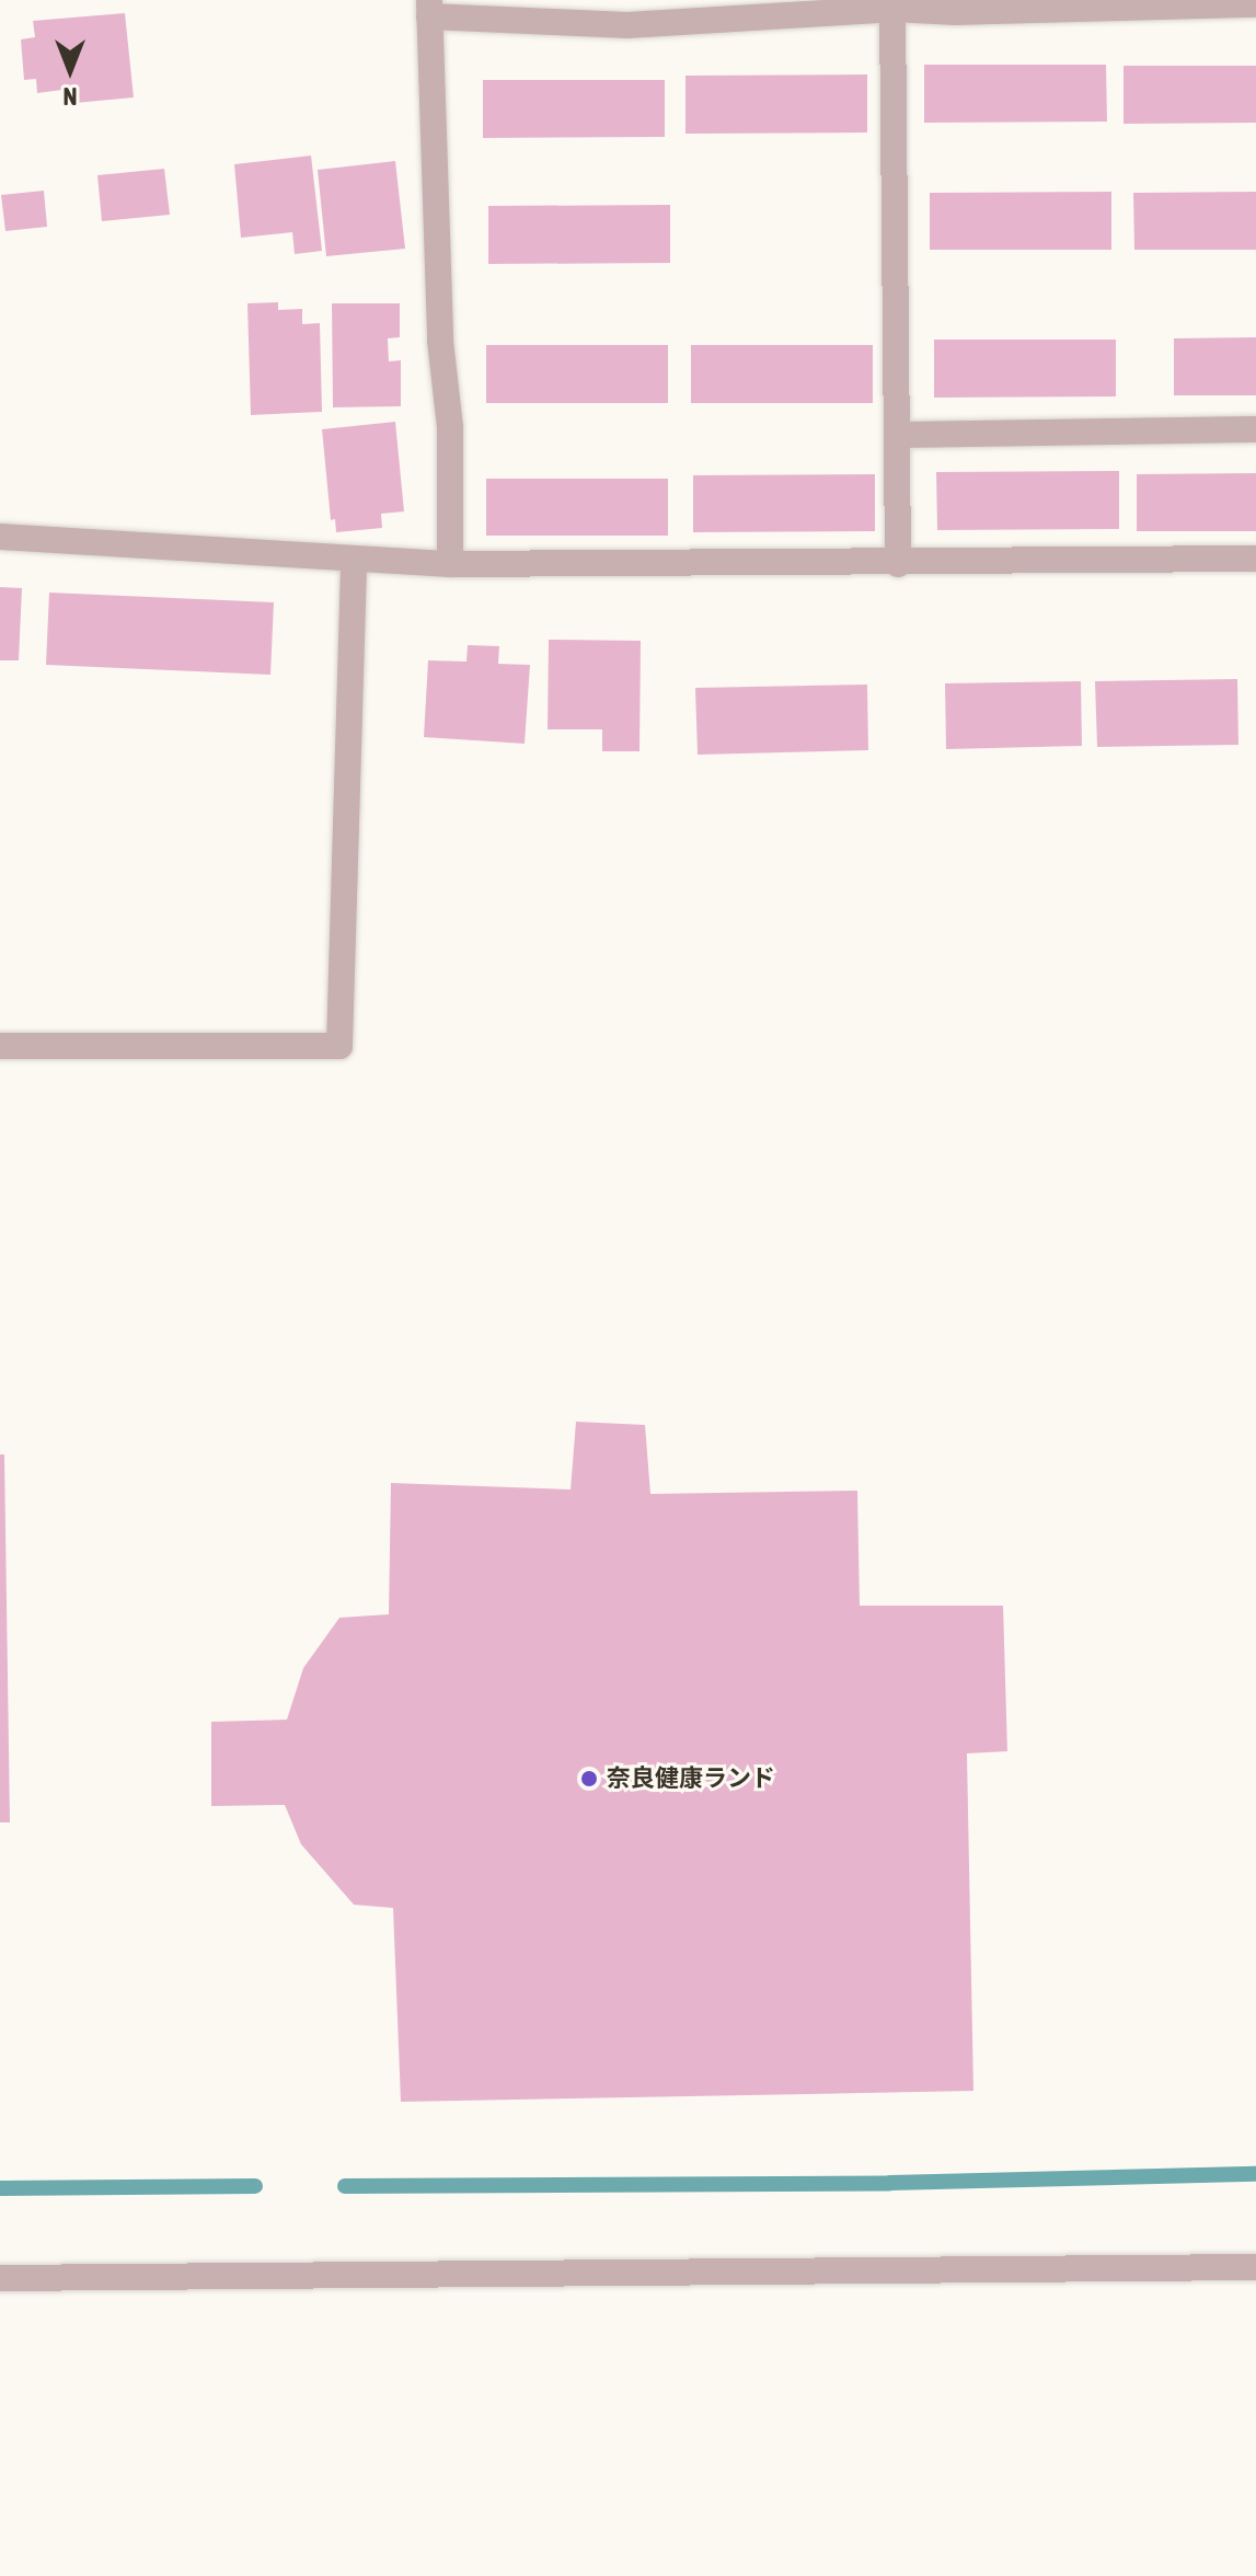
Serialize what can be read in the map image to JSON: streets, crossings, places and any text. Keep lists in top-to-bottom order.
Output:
{
  "places": ["奈良健康ランド"],
  "north": "bottom"
}
